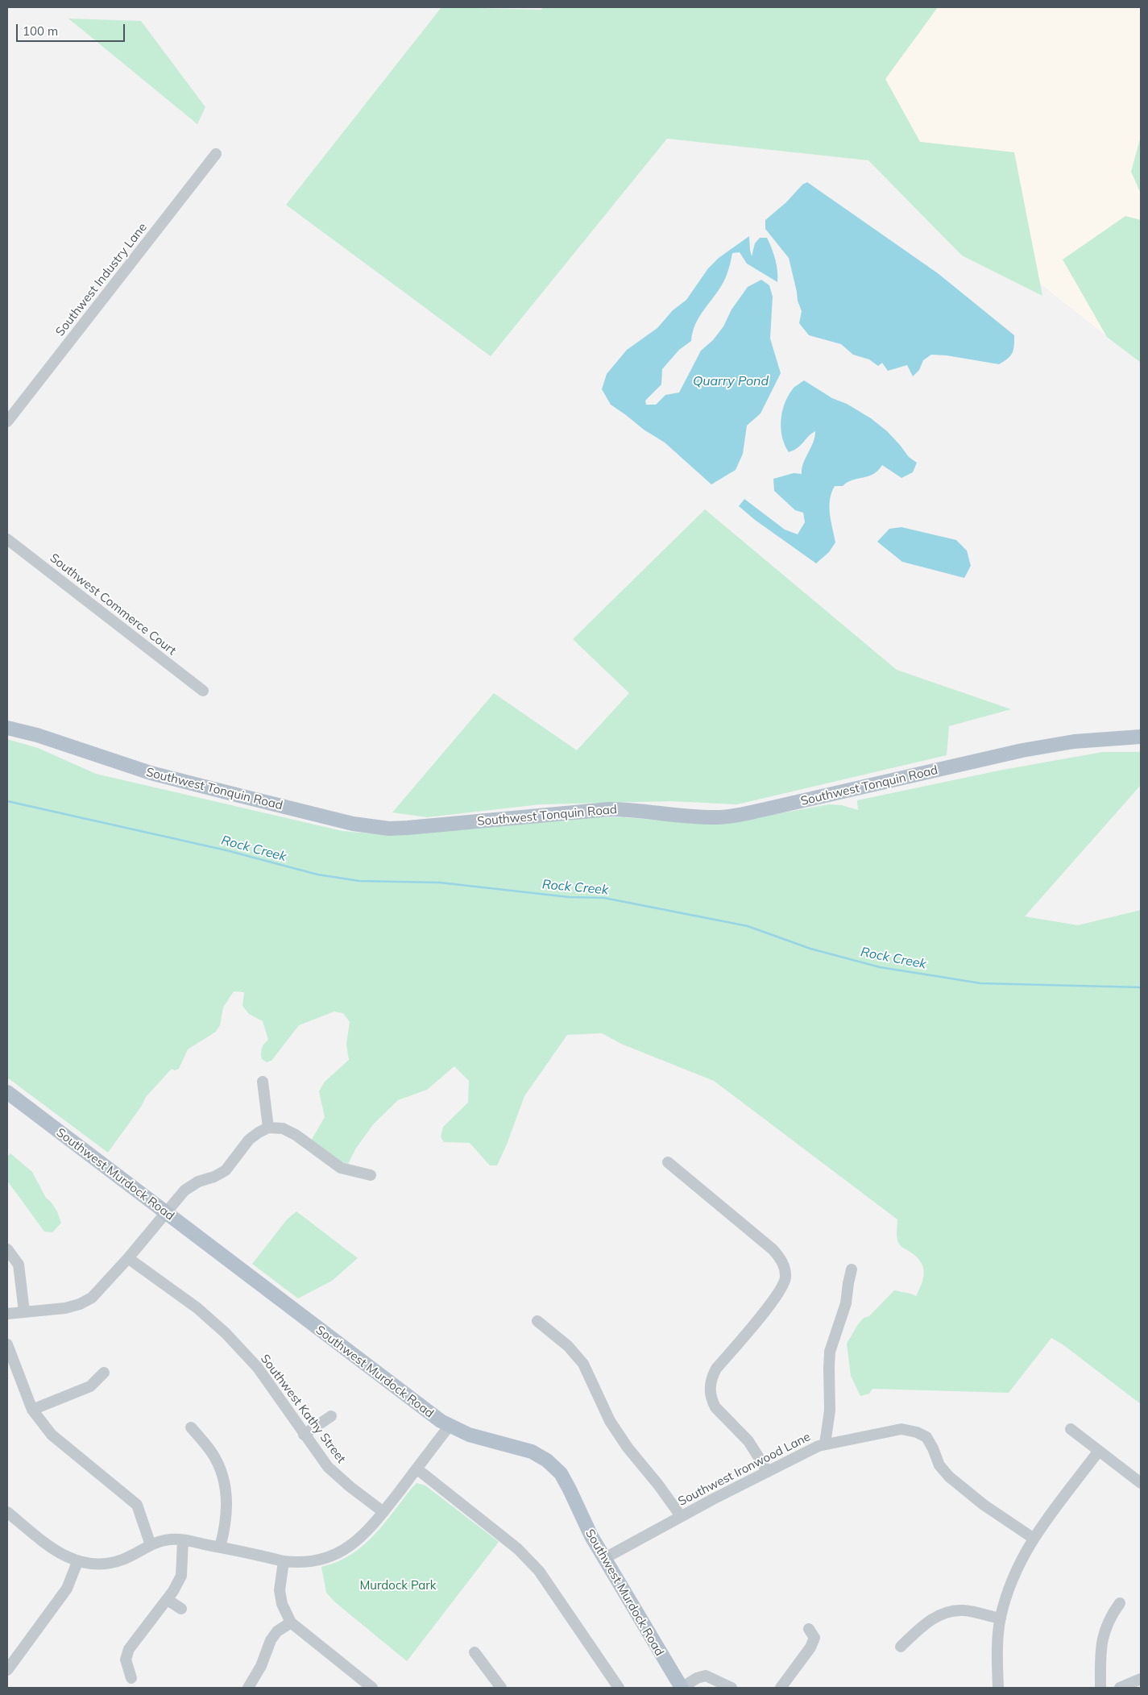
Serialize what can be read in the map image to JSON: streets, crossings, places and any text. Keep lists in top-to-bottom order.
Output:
{
  "streets": {
    "main road": ["Southwest Tonquin Road", "Southwest Murdock Road"],
    "street": [
      "Southwest Industry Lane",
      "Southwest Commerce Court",
      "Southwest Kathy Street",
      "Southwest Ironwood Lane"
    ]
  },
  "crossings": [
    ["Southwest Murdock Road", "Southwest Ironwood Lane"]
  ],
  "water": ["Quarry Pond", "Rock Creek"],
  "parks": ["Murdock Park"],
  "scale_bar": "100 m"
}
